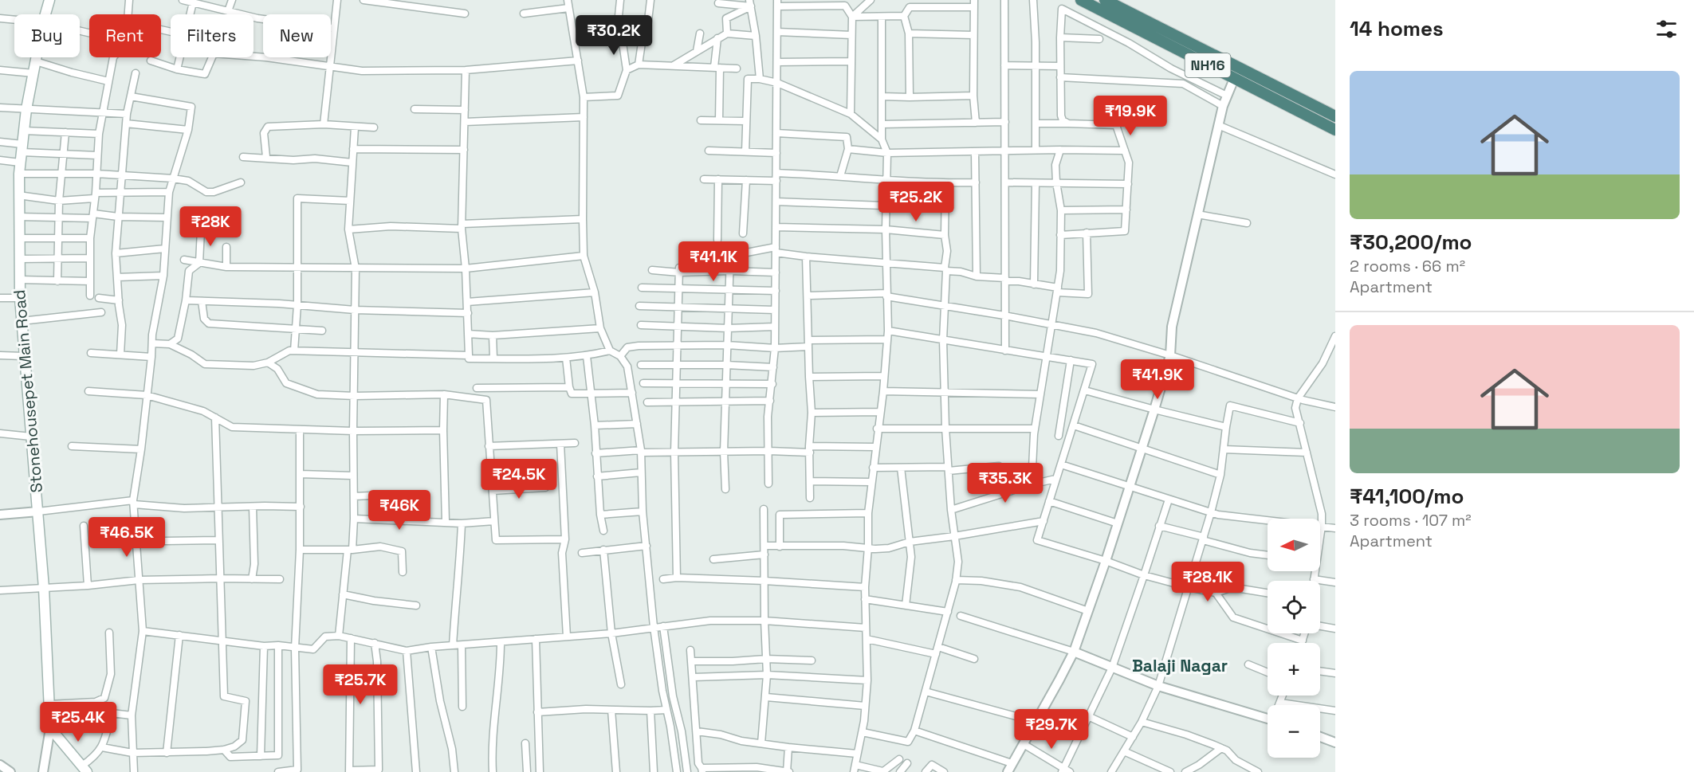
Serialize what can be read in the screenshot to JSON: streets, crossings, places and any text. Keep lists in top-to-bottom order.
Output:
{
  "streets": {
    "highway": ["NH16"],
    "main road": ["Stonehousepet Main Road"]
  },
  "districts": ["Balaji Nagar"],
  "north": "left",
  "page": {
    "heading": "14 homes",
    "chip": [
      "Buy",
      "Rent",
      "Filters",
      "New"
    ],
    "price": [
      "₹30.2K",
      "₹19.9K",
      "₹25.2K",
      "₹28K",
      "₹41.1K",
      "₹41.9K",
      "₹24.5K",
      "₹35.3K",
      "₹46K",
      "₹46.5K",
      "₹28.1K",
      "₹25.7K",
      "₹25.4K",
      "₹29.7K"
    ],
    "list": [
      {
        "name": "₹30,200/mo",
        "note": "2 rooms · 66 m² · Apartment"
      },
      {
        "name": "₹41,100/mo",
        "note": "3 rooms · 107 m² · Apartment"
      }
    ],
    "map_buttons": ["+", "−"]
  }
}
